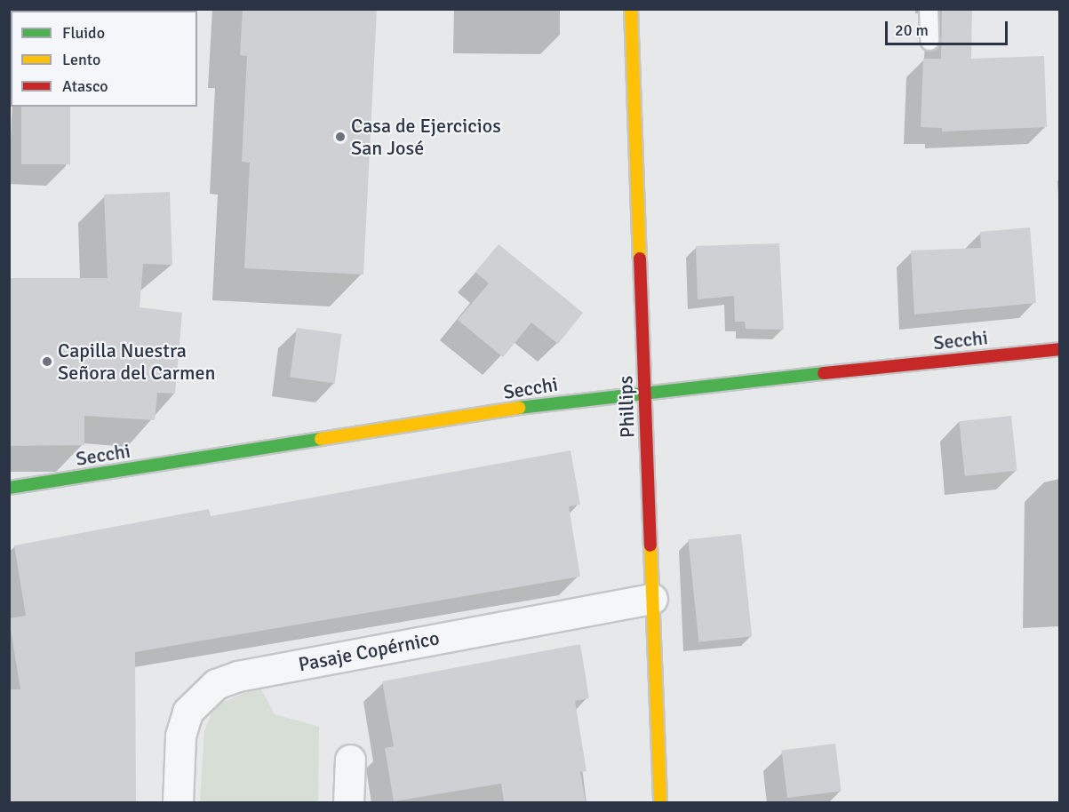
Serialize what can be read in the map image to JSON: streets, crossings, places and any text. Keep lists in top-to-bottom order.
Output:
{
  "streets": {
    "street": ["Secchi", "Phillips", "Pasaje Copérnico"]
  },
  "crossings": [
    ["Secchi", "Phillips"],
    ["Phillips", "Pasaje Copérnico"]
  ],
  "places": ["Casa de Ejercicios San José", "Capilla Nuestra Señora del Carmen"],
  "legend": ["Fluido", "Lento", "Atasco"],
  "scale_bar": "20 m"
}
